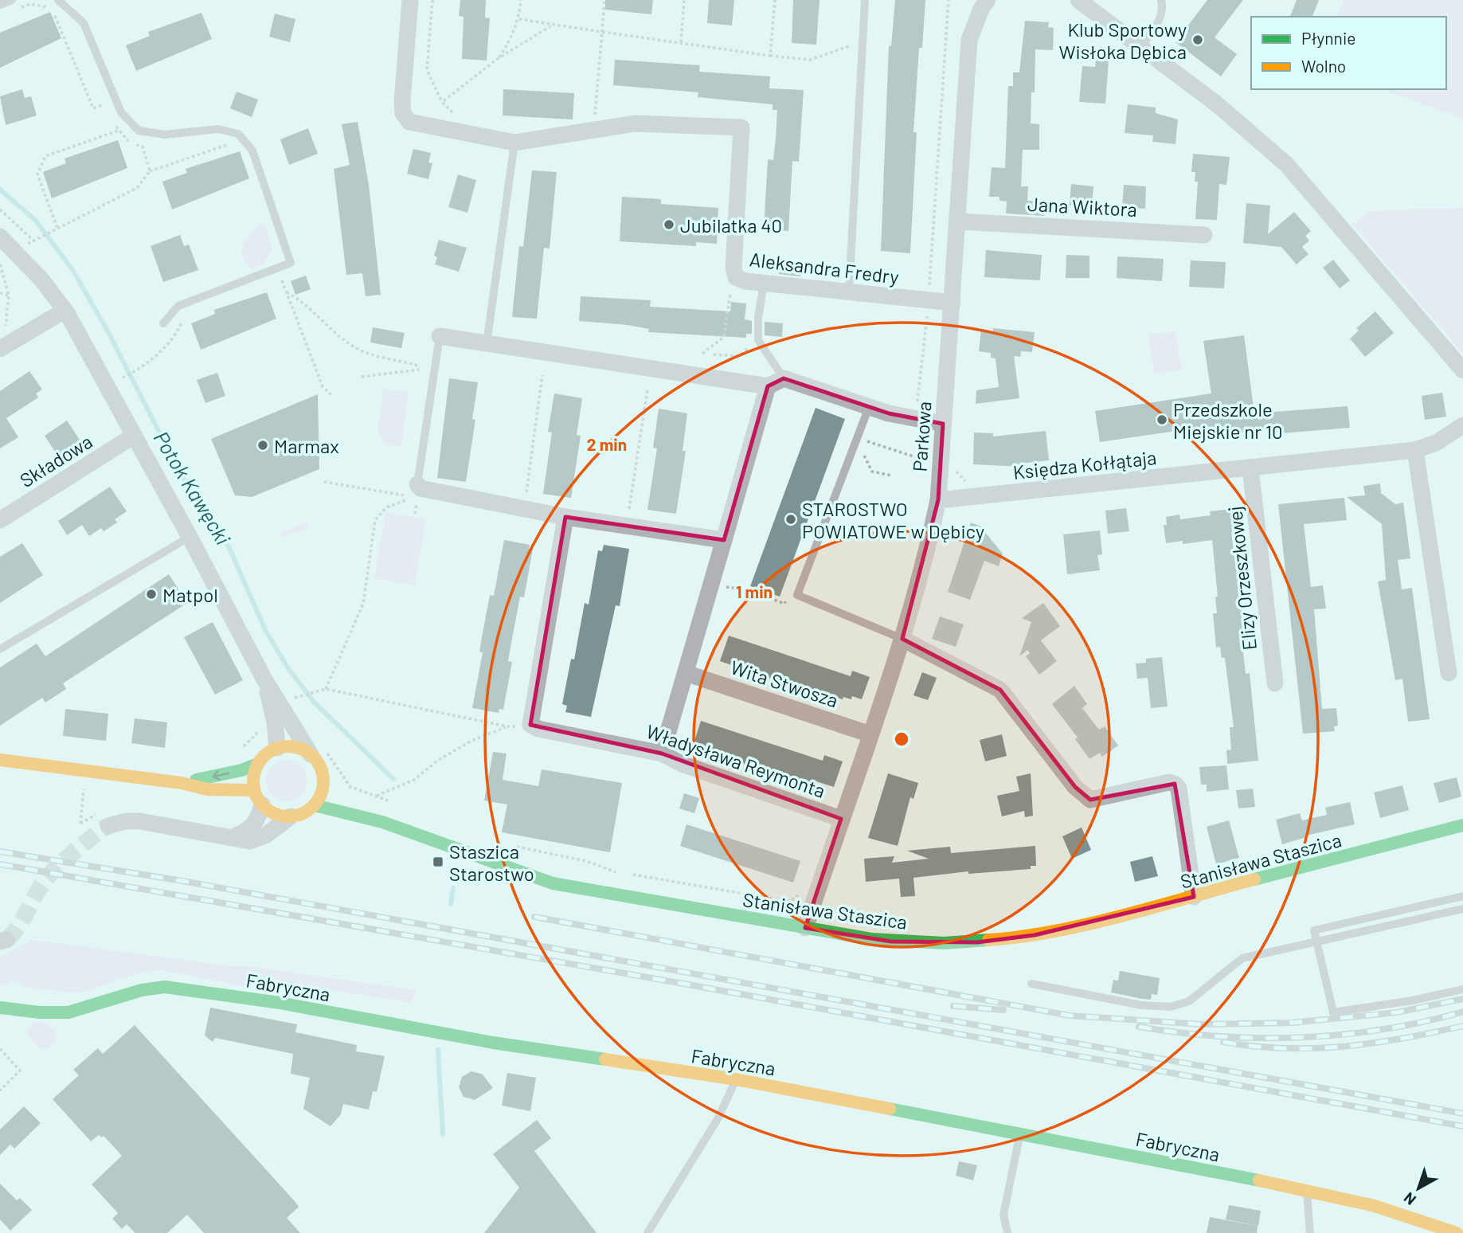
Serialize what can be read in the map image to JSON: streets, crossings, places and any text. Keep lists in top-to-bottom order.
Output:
{
  "streets": {
    "street": [
      "Jana Wiktora",
      "Aleksandra Fredry",
      "Parkowa",
      "Składowa",
      "Księdza Kołłątaja",
      "Elizy Orzeszkowej",
      "Wita Stwosza",
      "Władysława Reymonta",
      "Stanisława Staszica",
      "Fabryczna"
    ]
  },
  "crossings": [
    ["Jana Wiktora", "Parkowa"],
    ["Aleksandra Fredry", "Parkowa"],
    ["Parkowa", "Księdza Kołłątaja"],
    ["Parkowa", "Wita Stwosza"],
    ["Parkowa", "Władysława Reymonta"],
    ["Parkowa", "Stanisława Staszica"],
    ["Księdza Kołłątaja", "Elizy Orzeszkowej"]
  ],
  "water": ["Potok Kawęcki"],
  "places": {
    "other": [
      "Klub Sportowy Wisłoka Dębica",
      "Jubilatka 40",
      "Przedszkole Miejskie nr 10",
      "Marmax",
      "STAROSTWO POWIATOWE w Dębicy",
      "Matpol"
    ],
    "transit": ["Staszica Starostwo"]
  },
  "legend": ["Płynnie", "Wolno"],
  "north": "bottom left",
  "rings": ["2 min", "1 min"]
}
